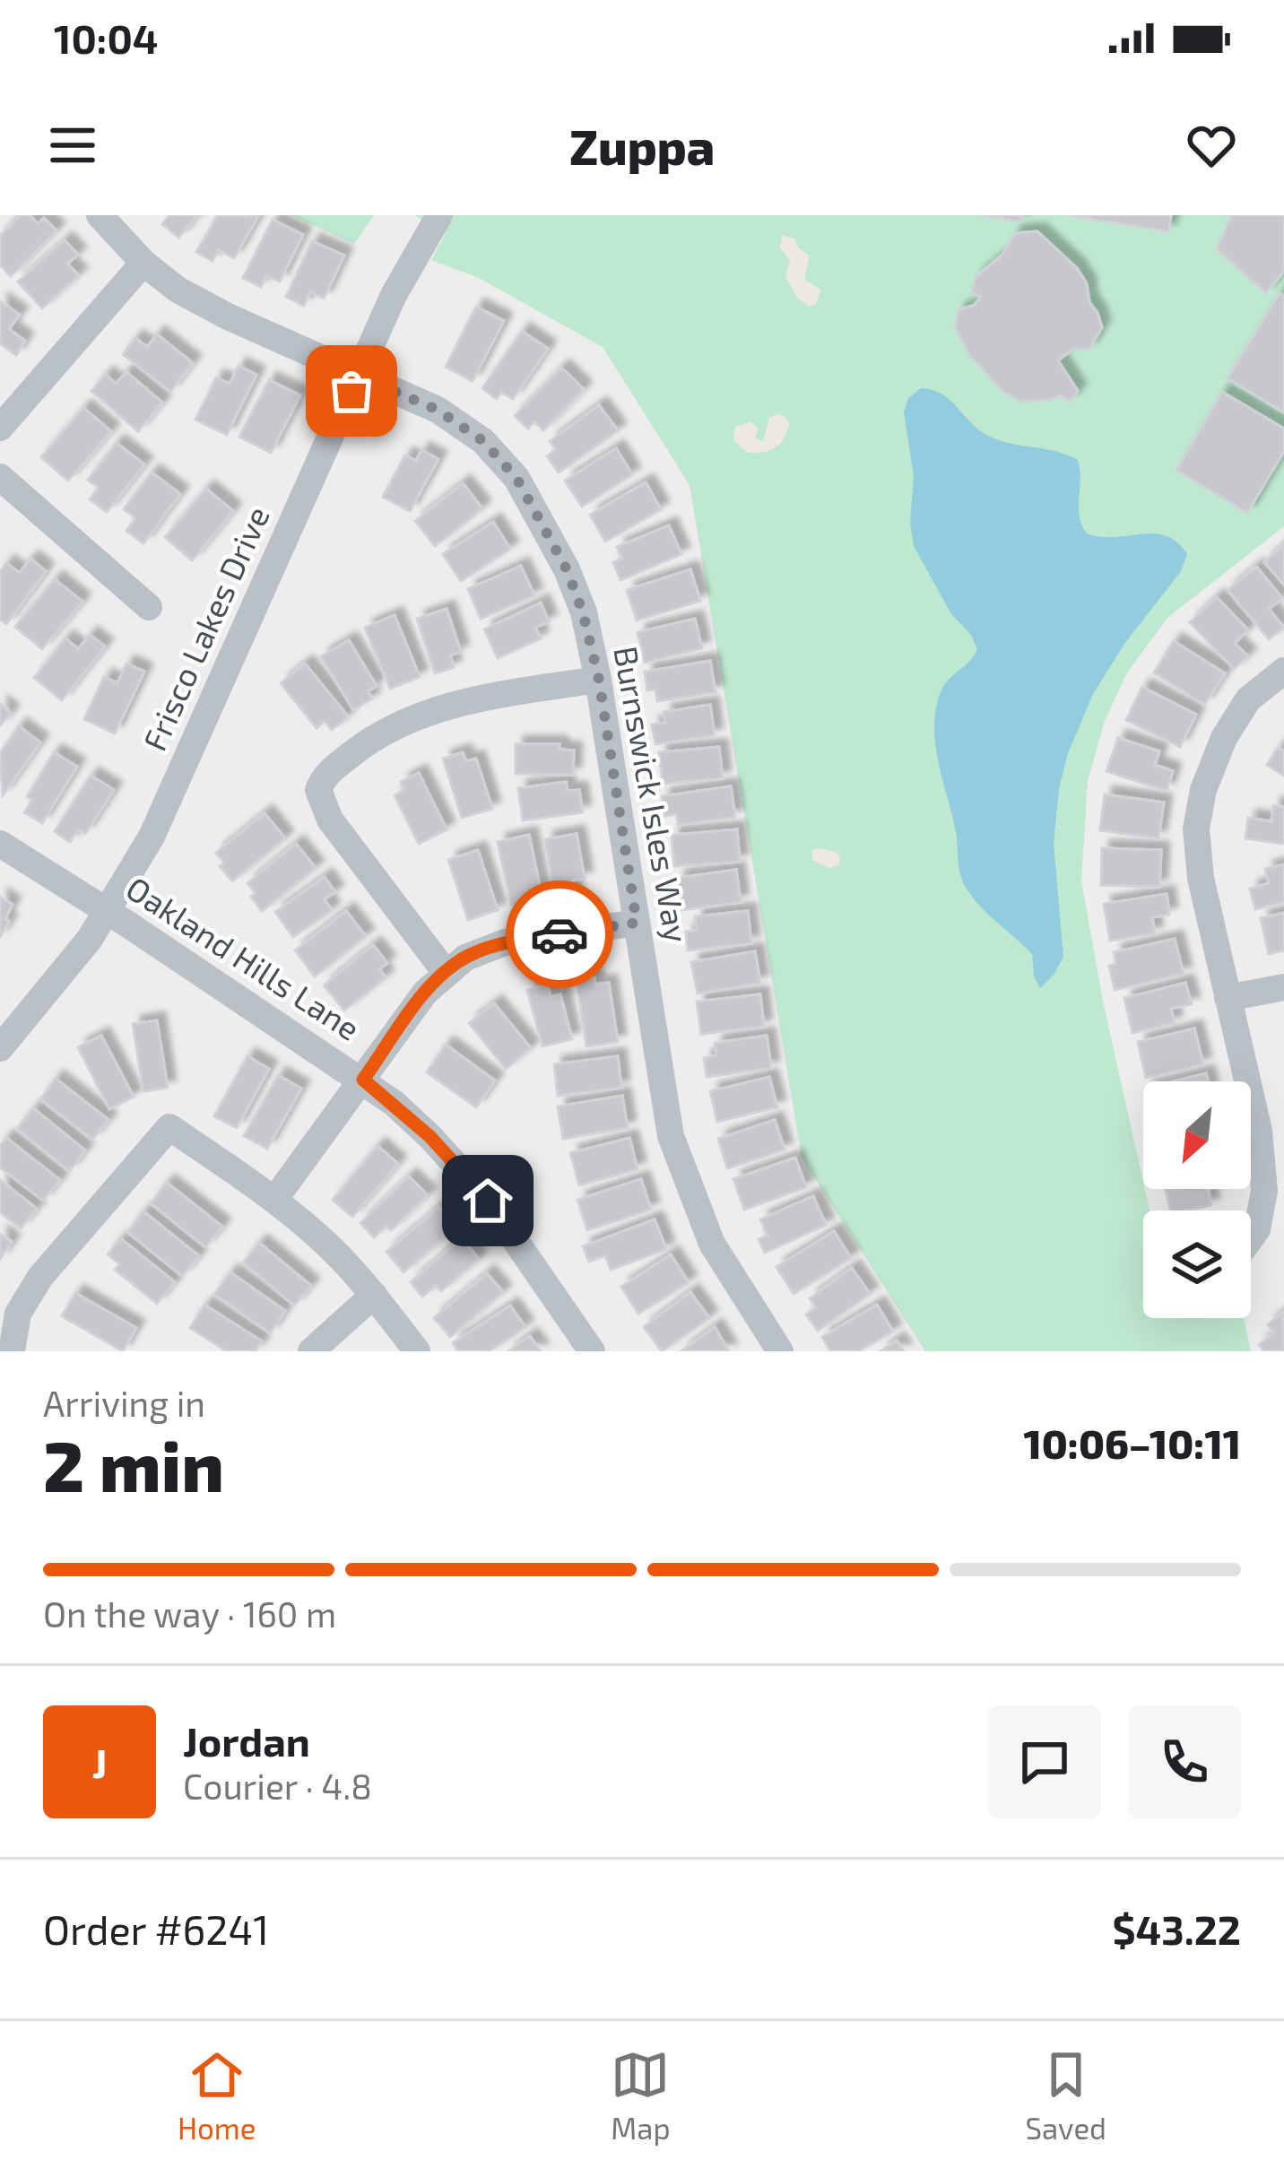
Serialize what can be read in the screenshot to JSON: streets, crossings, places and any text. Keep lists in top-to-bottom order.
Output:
{
  "streets": {
    "street": ["Frisco Lakes Drive", "Burnswick Isles Way", "Oakland Hills Lane"]
  },
  "crossings": [
    ["Frisco Lakes Drive", "Burnswick Isles Way"],
    ["Frisco Lakes Drive", "Oakland Hills Lane"]
  ],
  "north": "bottom left",
  "page": {
    "status": "10:04",
    "header": "Zuppa",
    "heading": ["2 min", "Arriving in", "10:06–10:11"],
    "panel": [
      "Jordan",
      "Courier · 4.8",
      "Order #6241",
      "$43.22"
    ],
    "bar": "On the way · 160 m",
    "round": "J",
    "tabs": ["Home", "Map", "Saved"]
  }
}
